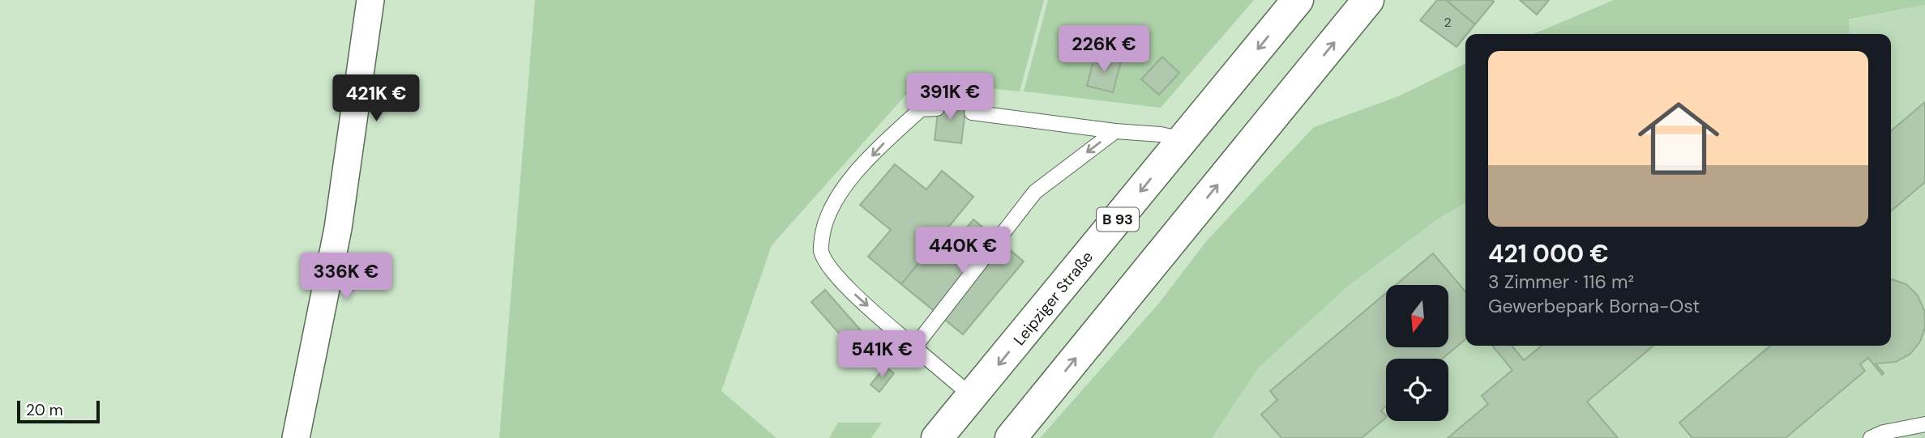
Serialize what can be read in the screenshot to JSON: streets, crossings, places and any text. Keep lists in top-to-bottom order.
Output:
{
  "streets": {
    "main road": ["B 93", "Leipziger Straße"]
  },
  "house_numbers": ["2"],
  "scale_bar": "20 m",
  "north": "bottom",
  "page": {
    "price": [
      "226K €",
      "391K €",
      "421K €",
      "440K €",
      "336K €",
      "541K €"
    ],
    "list": [
      {
        "name": "421 000 €",
        "note": "3 Zimmer · 116 m² · Gewerbepark Borna-Ost"
      }
    ],
    "scale": "20 m"
  }
}
